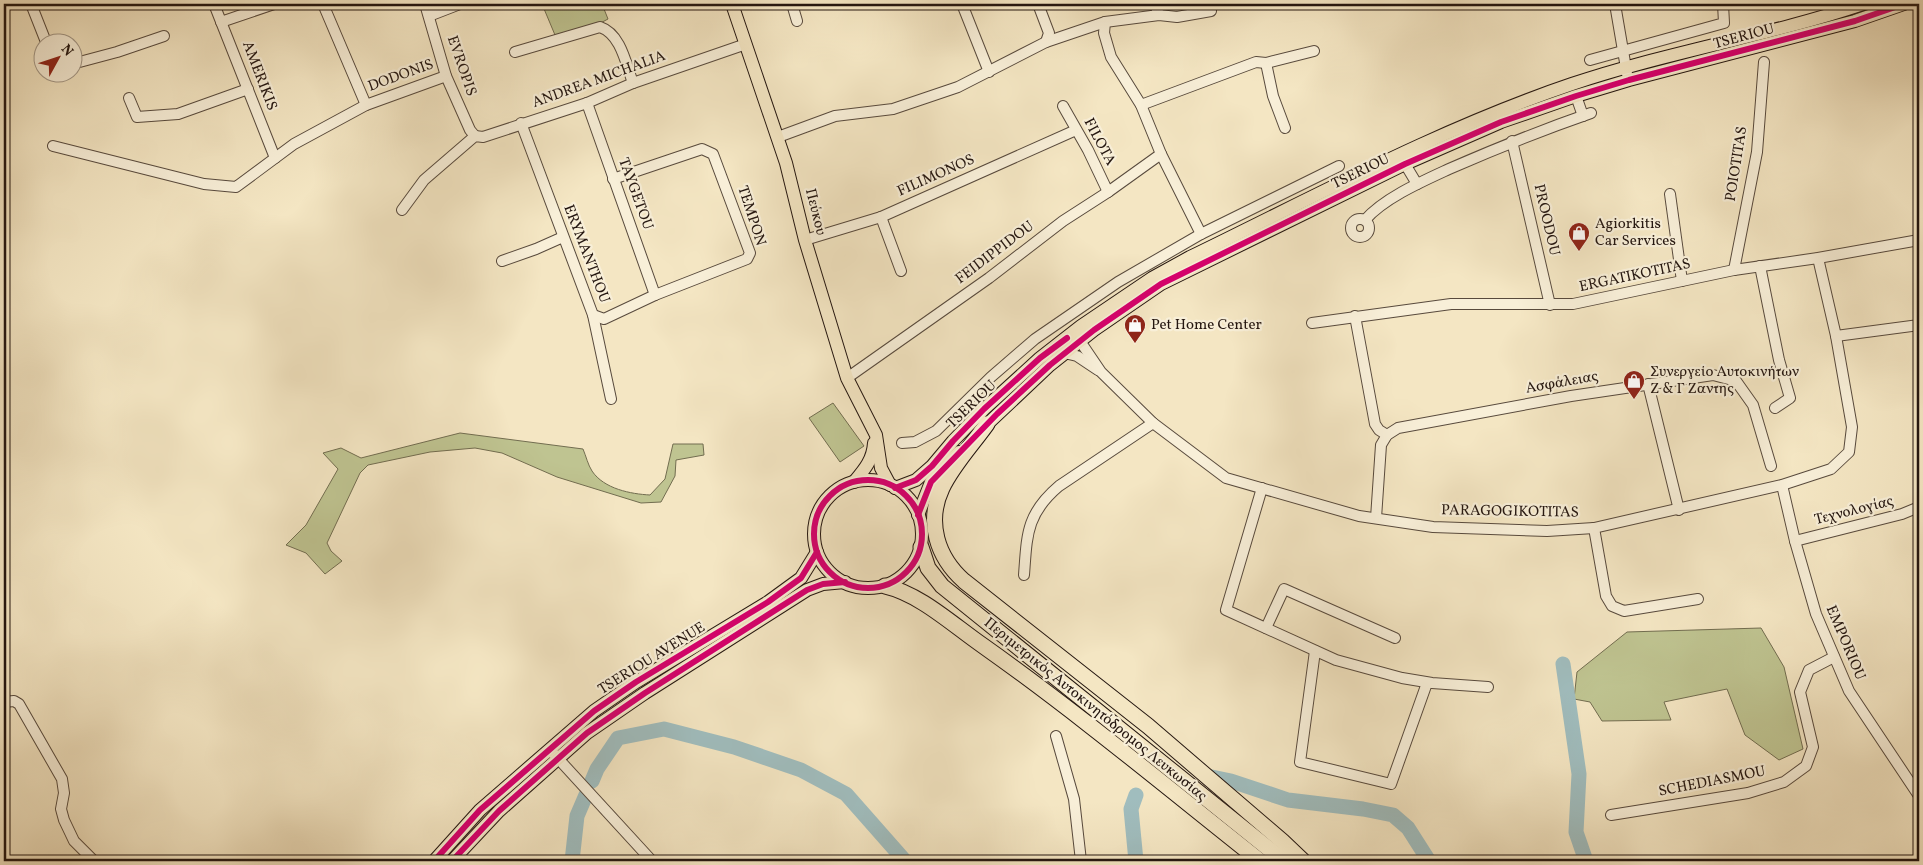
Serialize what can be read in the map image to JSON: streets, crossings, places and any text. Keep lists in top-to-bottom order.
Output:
{
  "streets": {
    "highway": ["Περιμετρικός Αυτοκινητόδρομος Λευκωσίας"],
    "main road": ["TSERIOU", "Πεύκου", "TSERIOU AVENUE"],
    "street": [
      "EVROPIS",
      "AMERIKIS",
      "DODONIS",
      "ANDREA MICHALIA",
      "FILOTA",
      "POIOTITAS",
      "FILIMONOS",
      "TAYGETOU",
      "TEMPON",
      "PROODOU",
      "FEIDIPPIDOU",
      "ERYMANTHOU",
      "ERGATIKOTITAS",
      "Ασφάλειας",
      "Τεχνολογίας",
      "PARAGOGIKOTITAS",
      "EMPORIOU",
      "SCHEDIASMOU"
    ]
  },
  "crossings": [
    ["TSERIOU", "Πεύκου"],
    ["TSERIOU", "PARAGOGIKOTITAS"],
    ["TSERIOU", "TSERIOU AVENUE"],
    ["TSERIOU", "Περιμετρικός Αυτοκινητόδρομος Λευκωσίας"],
    ["EVROPIS", "DODONIS"],
    ["EVROPIS", "ANDREA MICHALIA"],
    ["AMERIKIS", "DODONIS"],
    ["ANDREA MICHALIA", "TAYGETOU"],
    ["ANDREA MICHALIA", "Πεύκου"],
    ["ANDREA MICHALIA", "ERYMANTHOU"],
    ["FILOTA", "FILIMONOS"],
    ["FILOTA", "FEIDIPPIDOU"],
    ["POIOTITAS", "ERGATIKOTITAS"],
    ["FILIMONOS", "Πεύκου"],
    ["TAYGETOU", "TEMPON"],
    ["Πεύκου", "FEIDIPPIDOU"],
    ["Πεύκου", "TSERIOU AVENUE"],
    ["Πεύκου", "Περιμετρικός Αυτοκινητόδρομος Λευκωσίας"],
    ["TEMPON", "ERYMANTHOU"],
    ["PROODOU", "ERGATIKOTITAS"],
    ["ERGATIKOTITAS", "PARAGOGIKOTITAS"],
    ["Τεχνολογίας", "EMPORIOU"],
    ["PARAGOGIKOTITAS", "EMPORIOU"],
    ["EMPORIOU", "SCHEDIASMOU"],
    ["TSERIOU AVENUE", "Περιμετρικός Αυτοκινητόδρομος Λευκωσίας"]
  ],
  "places": {
    "shop": ["Agiorkitis Car Services", "Pet Home Center", "Συνεργείο Αυτοκινήτων Ζ & Γ Ζαντης"]
  },
  "north": "top right"
}
